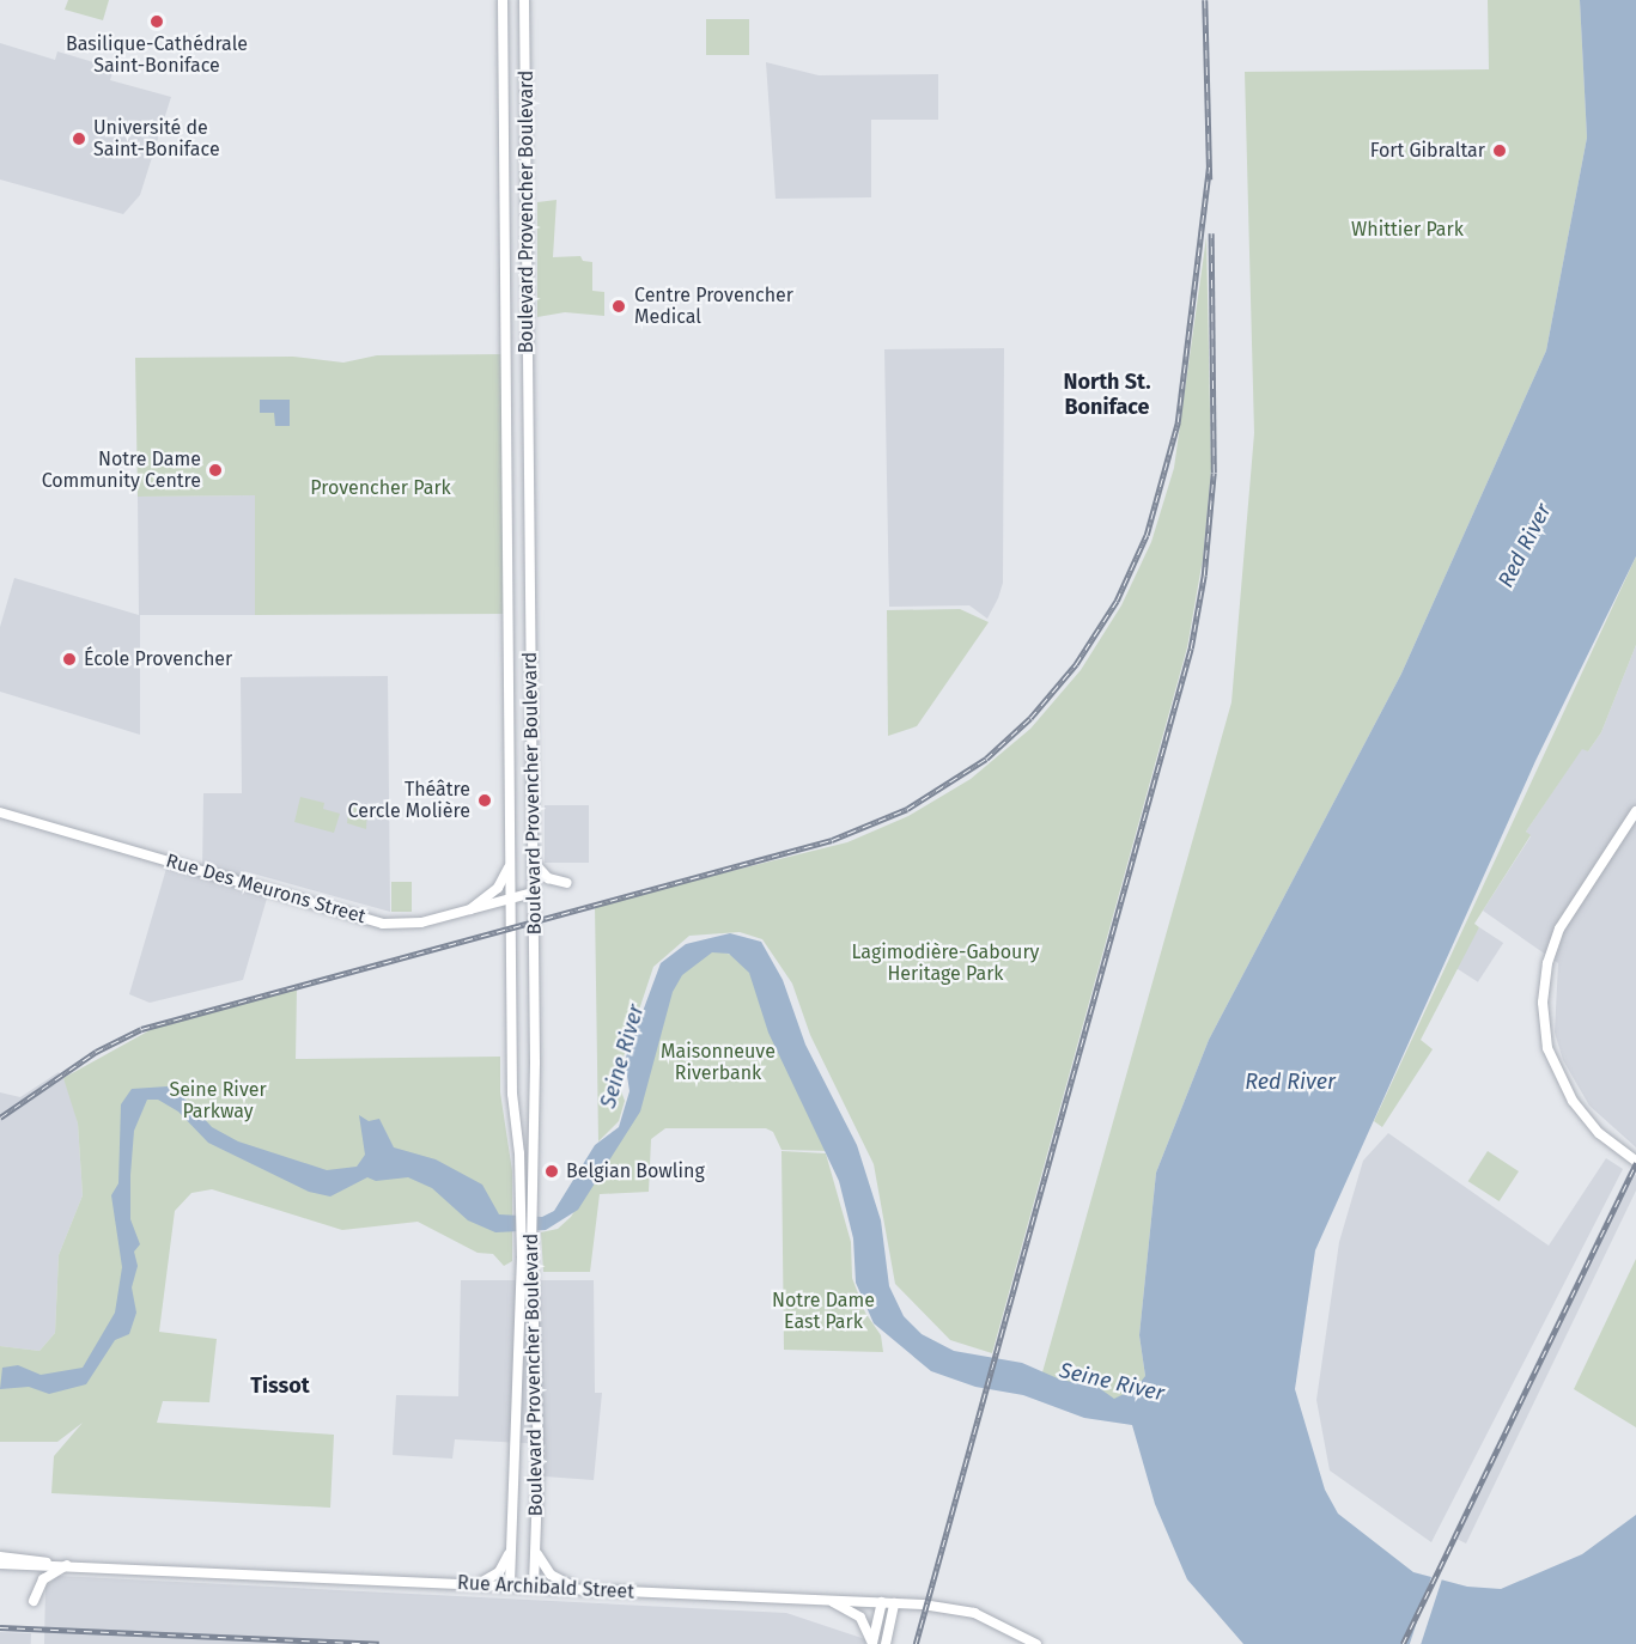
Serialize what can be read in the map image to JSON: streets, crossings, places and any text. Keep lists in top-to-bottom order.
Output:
{
  "streets": {
    "main road": ["Boulevard Provencher Boulevard", "Rue Des Meurons Street", "Rue Archibald Street"]
  },
  "crossings": [
    ["Boulevard Provencher Boulevard", "Rue Des Meurons Street"],
    ["Boulevard Provencher Boulevard", "Rue Archibald Street"]
  ],
  "districts": ["North St. Boniface", "Tissot"],
  "water": ["Red River", "Seine River"],
  "parks": [
    "Whittier Park",
    "Provencher Park",
    "Lagimodière-Gaboury Heritage Park",
    "Maisonneuve Riverbank",
    "Seine River Parkway",
    "Notre Dame East Park"
  ],
  "places": [
    "Basilique-Cathédrale Saint-Boniface",
    "Université de Saint-Boniface",
    "Fort Gibraltar",
    "Centre Provencher Medical",
    "Notre Dame Community Centre",
    "École Provencher",
    "Théâtre Cercle Molière",
    "Belgian Bowling"
  ]
}
